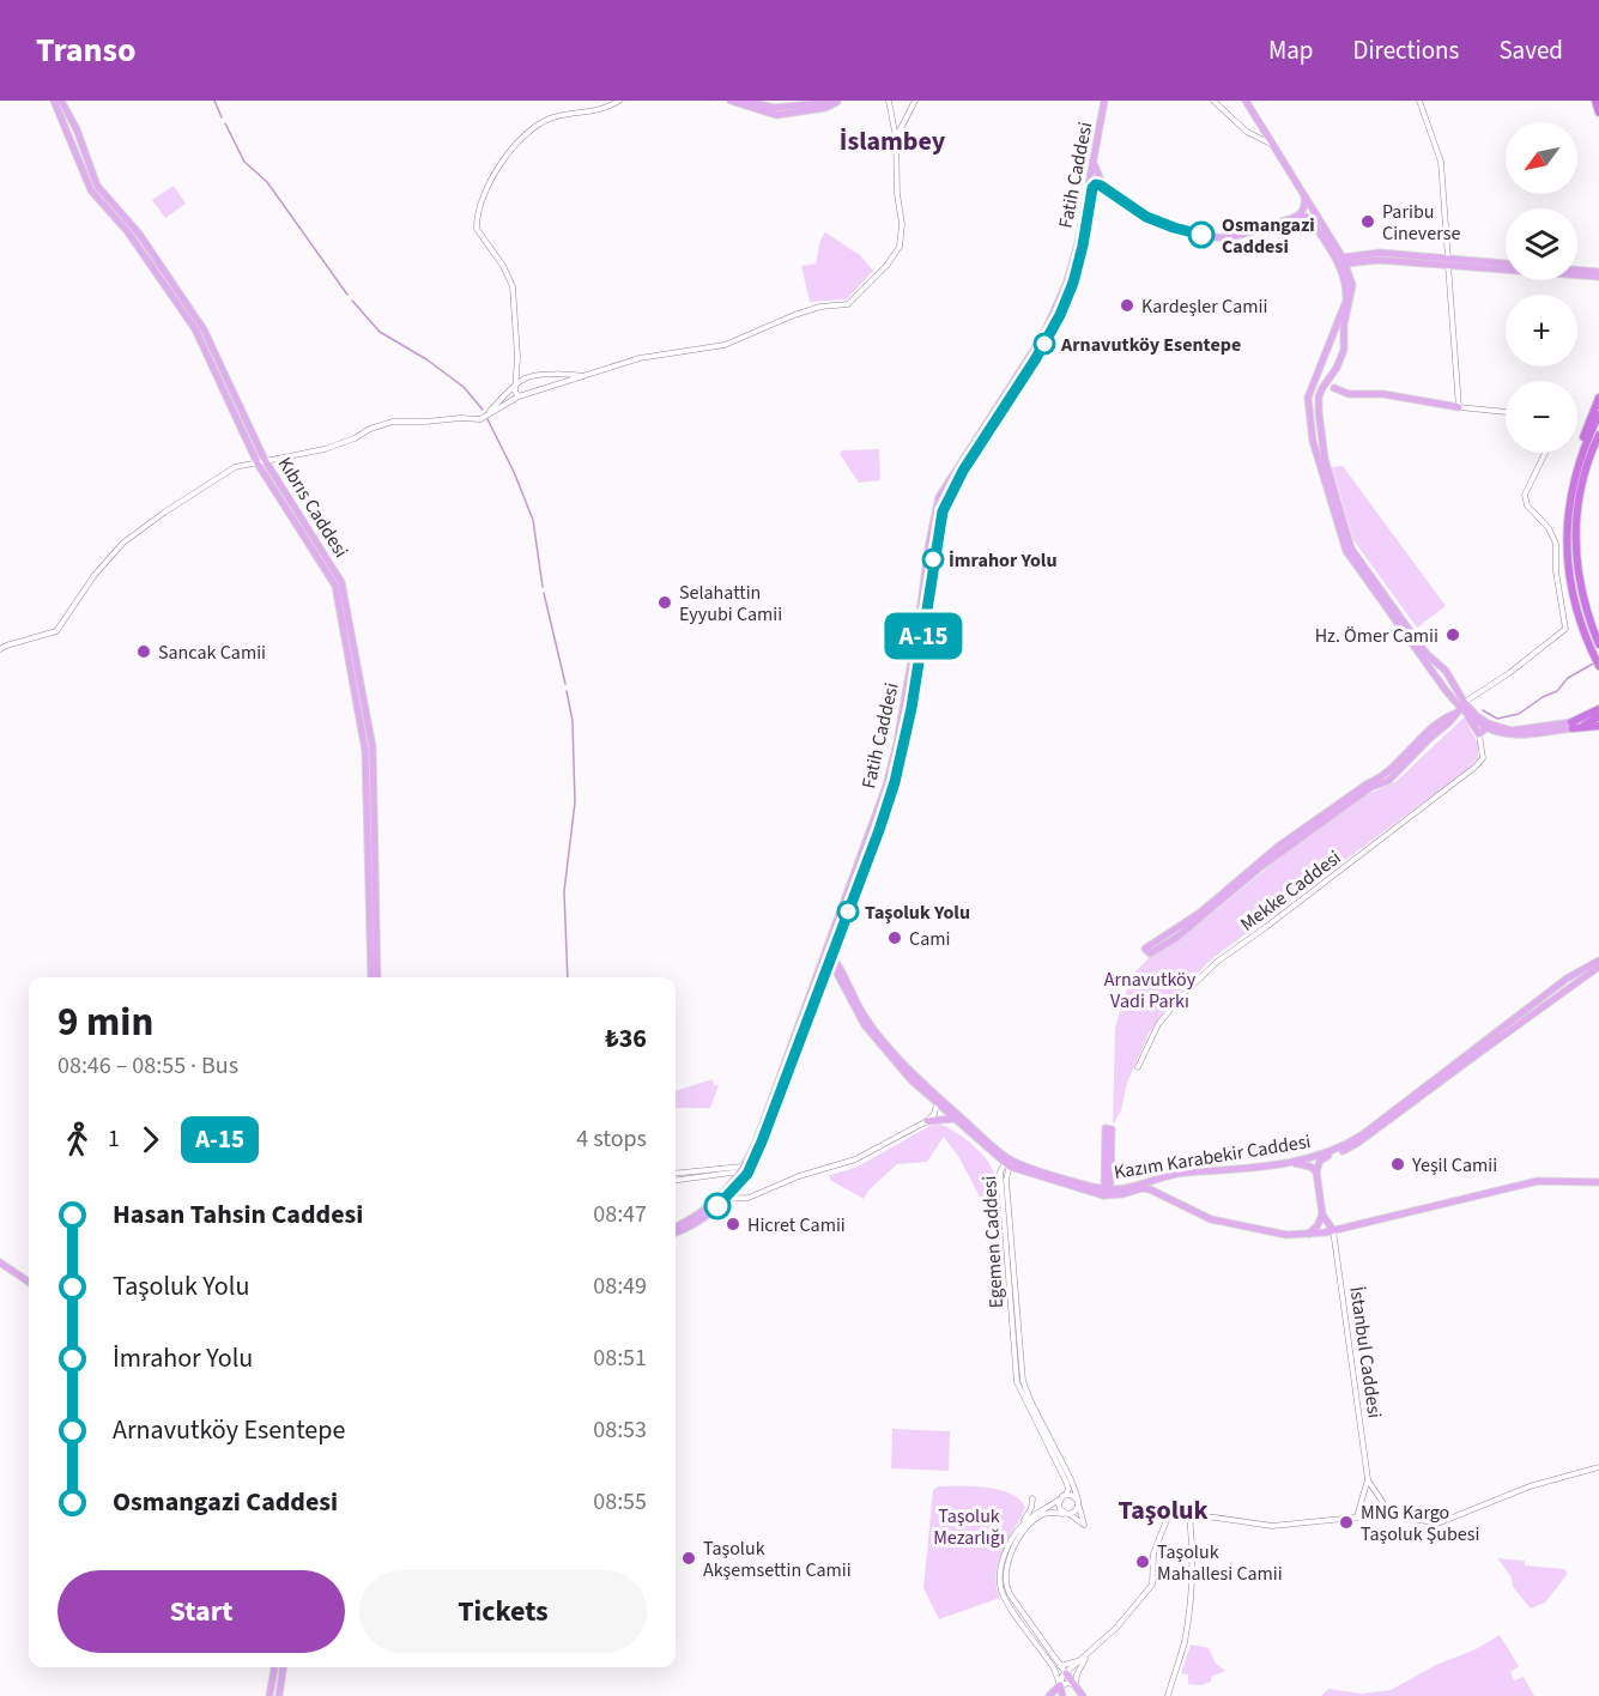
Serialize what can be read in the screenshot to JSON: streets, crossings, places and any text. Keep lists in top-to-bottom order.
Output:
{
  "streets": {
    "main road": ["Fatih Caddesi", "Kıbrıs Caddesi", "Kazım Karabekir Caddesi"],
    "street": ["Mekke Caddesi", "Egemen Caddesi", "İstanbul Caddesi"]
  },
  "crossings": [
    ["Kazım Karabekir Caddesi", "Egemen Caddesi"],
    ["Kazım Karabekir Caddesi", "İstanbul Caddesi"]
  ],
  "districts": ["İslambey", "Taşoluk"],
  "parks": ["Arnavutköy Vadi Parkı", "Taşoluk Mezarlığı"],
  "places": [
    "Paribu Cineverse",
    "Osmangazi Caddesi",
    "Kardeşler Camii",
    "Arnavutköy Esentepe",
    "İmrahor Yolu",
    "Selahattin Eyyubi Camii",
    "Hz. Ömer Camii",
    "Sancak Camii",
    "Taşoluk Yolu",
    "Cami",
    "Yeşil Camii",
    "Hicret Camii",
    "MNG Kargo Taşoluk Şubesi",
    "Taşoluk Akşemsettin Camii",
    "Taşoluk Mahallesi Camii"
  ],
  "lines": ["bus line A-15"],
  "north": "bottom left",
  "page": {
    "header": "Transo",
    "nav": ["Map", "Directions", "Saved"],
    "on_map": "A-15",
    "map_buttons": ["+", "−"],
    "heading": ["9 min", "08:46 – 08:55 · Bus", "₺36"],
    "legs": ["1", "A-15", "4 stops"],
    "list": [
      {
        "name": "Hasan Tahsin Caddesi",
        "value": "08:47"
      },
      {
        "name": "Taşoluk Yolu",
        "value": "08:49"
      },
      {
        "name": "İmrahor Yolu",
        "value": "08:51"
      },
      {
        "name": "Arnavutköy Esentepe",
        "value": "08:53"
      },
      {
        "name": "Osmangazi Caddesi",
        "value": "08:55"
      }
    ],
    "buttons": ["Start", "Tickets"]
  }
}
